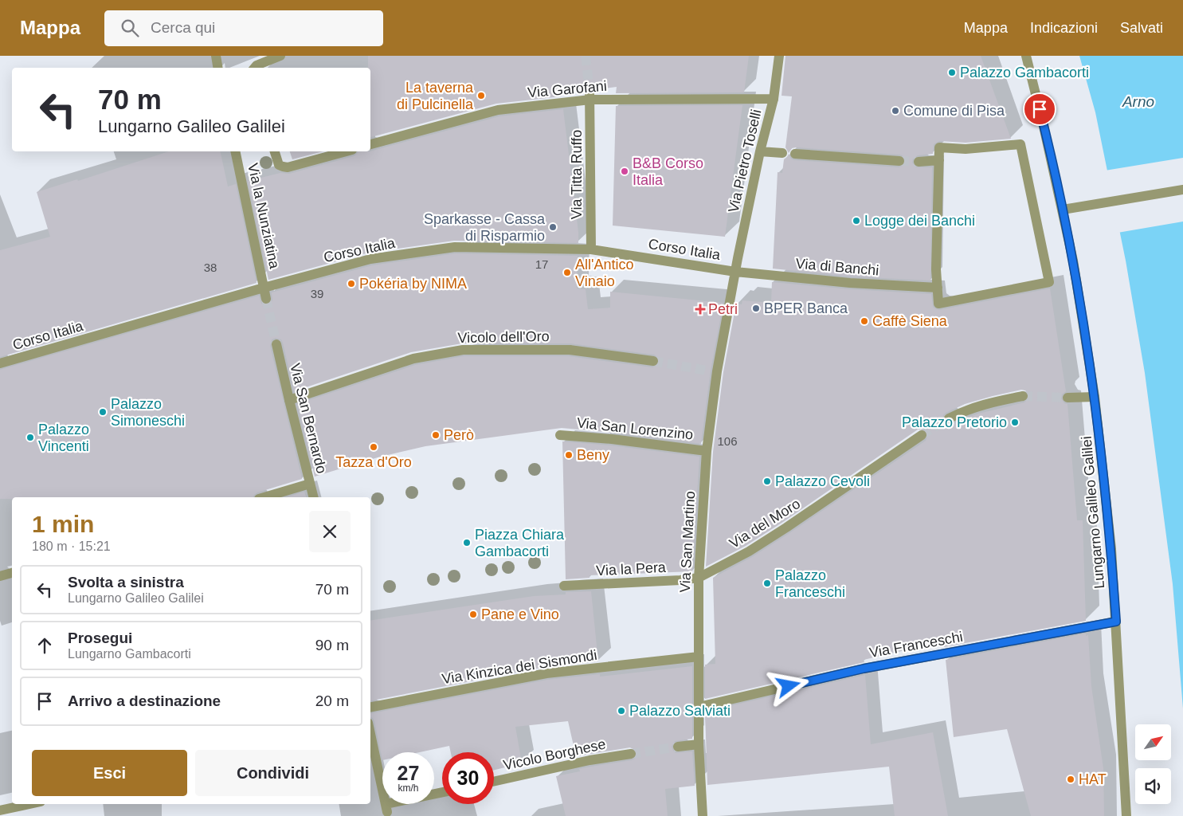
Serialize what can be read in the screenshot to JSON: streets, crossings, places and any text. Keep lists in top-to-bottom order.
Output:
{
  "streets": {
    "street": [
      "Via Garofani",
      "Via Pietro Toselli",
      "Via Titta Ruffo",
      "Via la Nunziatina",
      "Corso Italia",
      "Via di Banchi",
      "Vicolo dell'Oro",
      "Via San Bernardo",
      "Via San Lorenzino",
      "Lungarno Galileo Galilei",
      "Via del Moro",
      "Via San Martino",
      "Via la Pera",
      "Via Franceschi",
      "Via Kinzica dei Sismondi",
      "Vicolo Borghese"
    ]
  },
  "crossings": [
    ["Via Garofani", "Via Pietro Toselli"],
    ["Via Garofani", "Via Titta Ruffo"],
    ["Via Pietro Toselli", "Corso Italia"],
    ["Via Pietro Toselli", "Via di Banchi"],
    ["Via Pietro Toselli", "Via San Martino"],
    ["Via Titta Ruffo", "Corso Italia"],
    ["Via la Nunziatina", "Corso Italia"],
    ["Corso Italia", "Via di Banchi"],
    ["Corso Italia", "Via San Martino"],
    ["Via di Banchi", "Via San Martino"],
    ["Vicolo dell'Oro", "Via San Bernardo"],
    ["Via San Lorenzino", "Via San Martino"],
    ["Lungarno Galileo Galilei", "Via Franceschi"],
    ["Via del Moro", "Via San Martino"],
    ["Via del Moro", "Via la Pera"],
    ["Via San Martino", "Via la Pera"],
    ["Via San Martino", "Via Franceschi"],
    ["Via San Martino", "Via Kinzica dei Sismondi"]
  ],
  "water": ["Arno"],
  "places": {
    "other": [
      "Palazzo Gambacorti",
      "La taverna di Pulcinella",
      "Comune di Pisa",
      "B&B Corso Italia",
      "Logge dei Banchi",
      "Sparkasse - Cassa di Risparmio",
      "All'Antico Vinaio",
      "Pokéria by NIMA",
      "BPER Banca",
      "Caffè Siena",
      "Palazzo Simoneschi",
      "Palazzo Pretorio",
      "Però",
      "Palazzo Vincenti",
      "Tazza d'Oro",
      "Beny",
      "Palazzo Cevoli",
      "Piazza Chiara Gambacorti",
      "Palazzo Franceschi",
      "Pane e Vino",
      "Palazzo Salviati",
      "HAT"
    ],
    "health": ["Petri"]
  },
  "house_numbers": [
    "17",
    "38",
    "39",
    "106"
  ],
  "north": "top right",
  "page": {
    "header": "Mappa",
    "search": "Cerca qui",
    "nav": ["Mappa", "Indicazioni", "Salvati"],
    "turn": ["70 m", "Lungarno Galileo Galilei"],
    "heading": ["1 min", "180 m · 15:21"],
    "list": [
      {
        "name": "Svolta a sinistra",
        "note": "Lungarno Galileo Galilei",
        "value": "70 m"
      },
      {
        "name": "Prosegui",
        "note": "Lungarno Gambacorti",
        "value": "90 m"
      },
      {
        "name": "Arrivo a destinazione",
        "value": "20 m"
      }
    ],
    "buttons": ["Esci", "Condividi"],
    "speed": "27 km/h",
    "limit": "30"
  }
}
